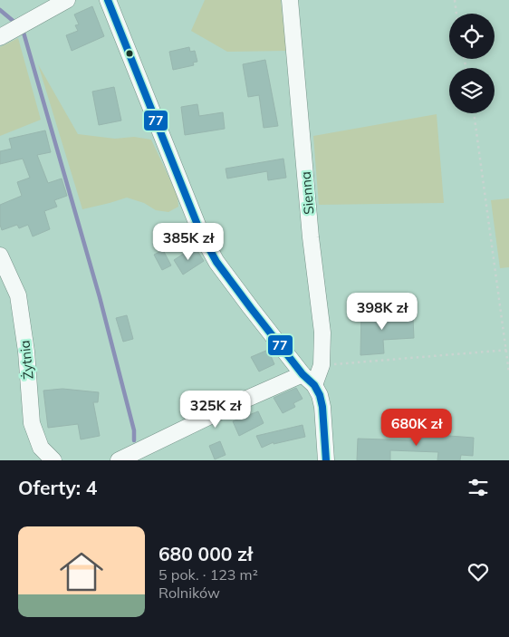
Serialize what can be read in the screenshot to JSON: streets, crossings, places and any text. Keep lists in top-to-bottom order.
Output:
{
  "streets": {
    "street": ["Sienna", "Żytnia"]
  },
  "lines": ["transit line 77"],
  "page": {
    "price": [
      "385K zł",
      "398K zł",
      "325K zł",
      "680K zł"
    ],
    "heading": "Oferty: 4",
    "list": [
      {
        "name": "680 000 zł",
        "note": "5 pok. · 123 m² · Rolników"
      }
    ]
  }
}
